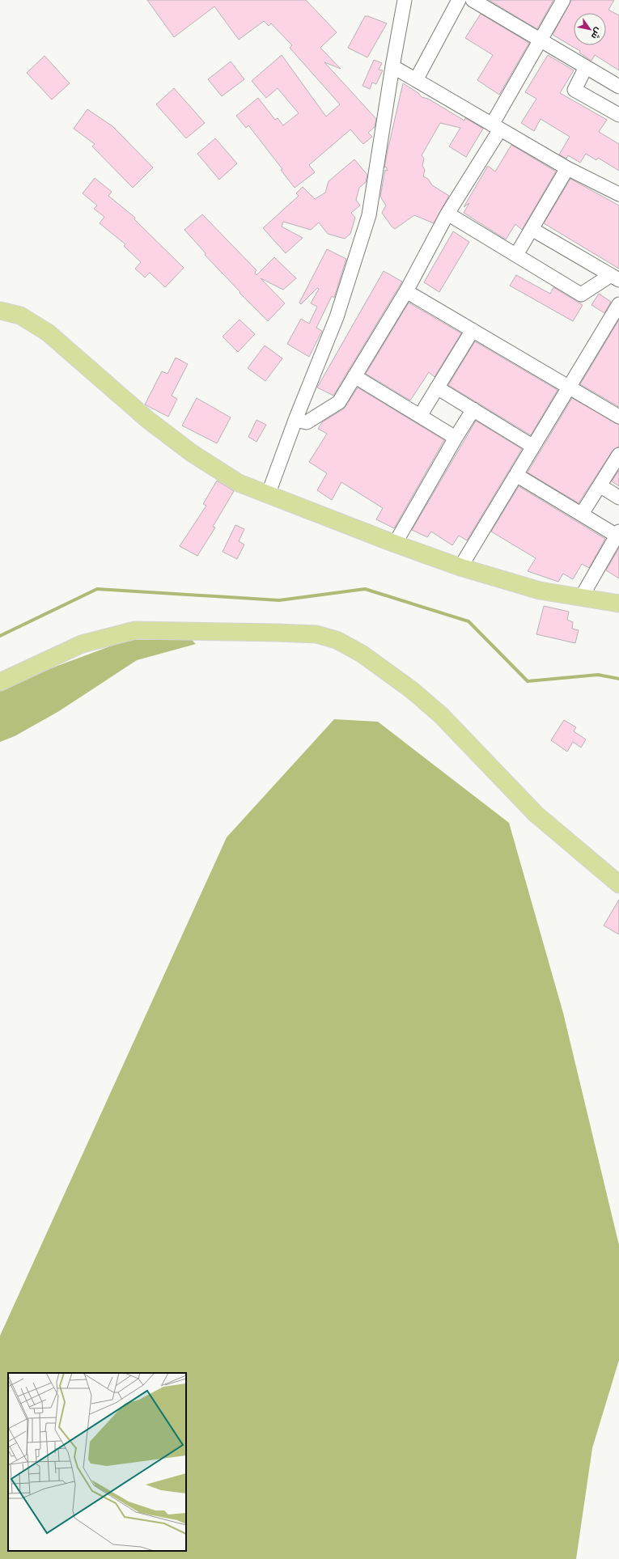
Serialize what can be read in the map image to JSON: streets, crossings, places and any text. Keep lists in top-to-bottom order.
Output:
{
  "north": "bottom right"
}
